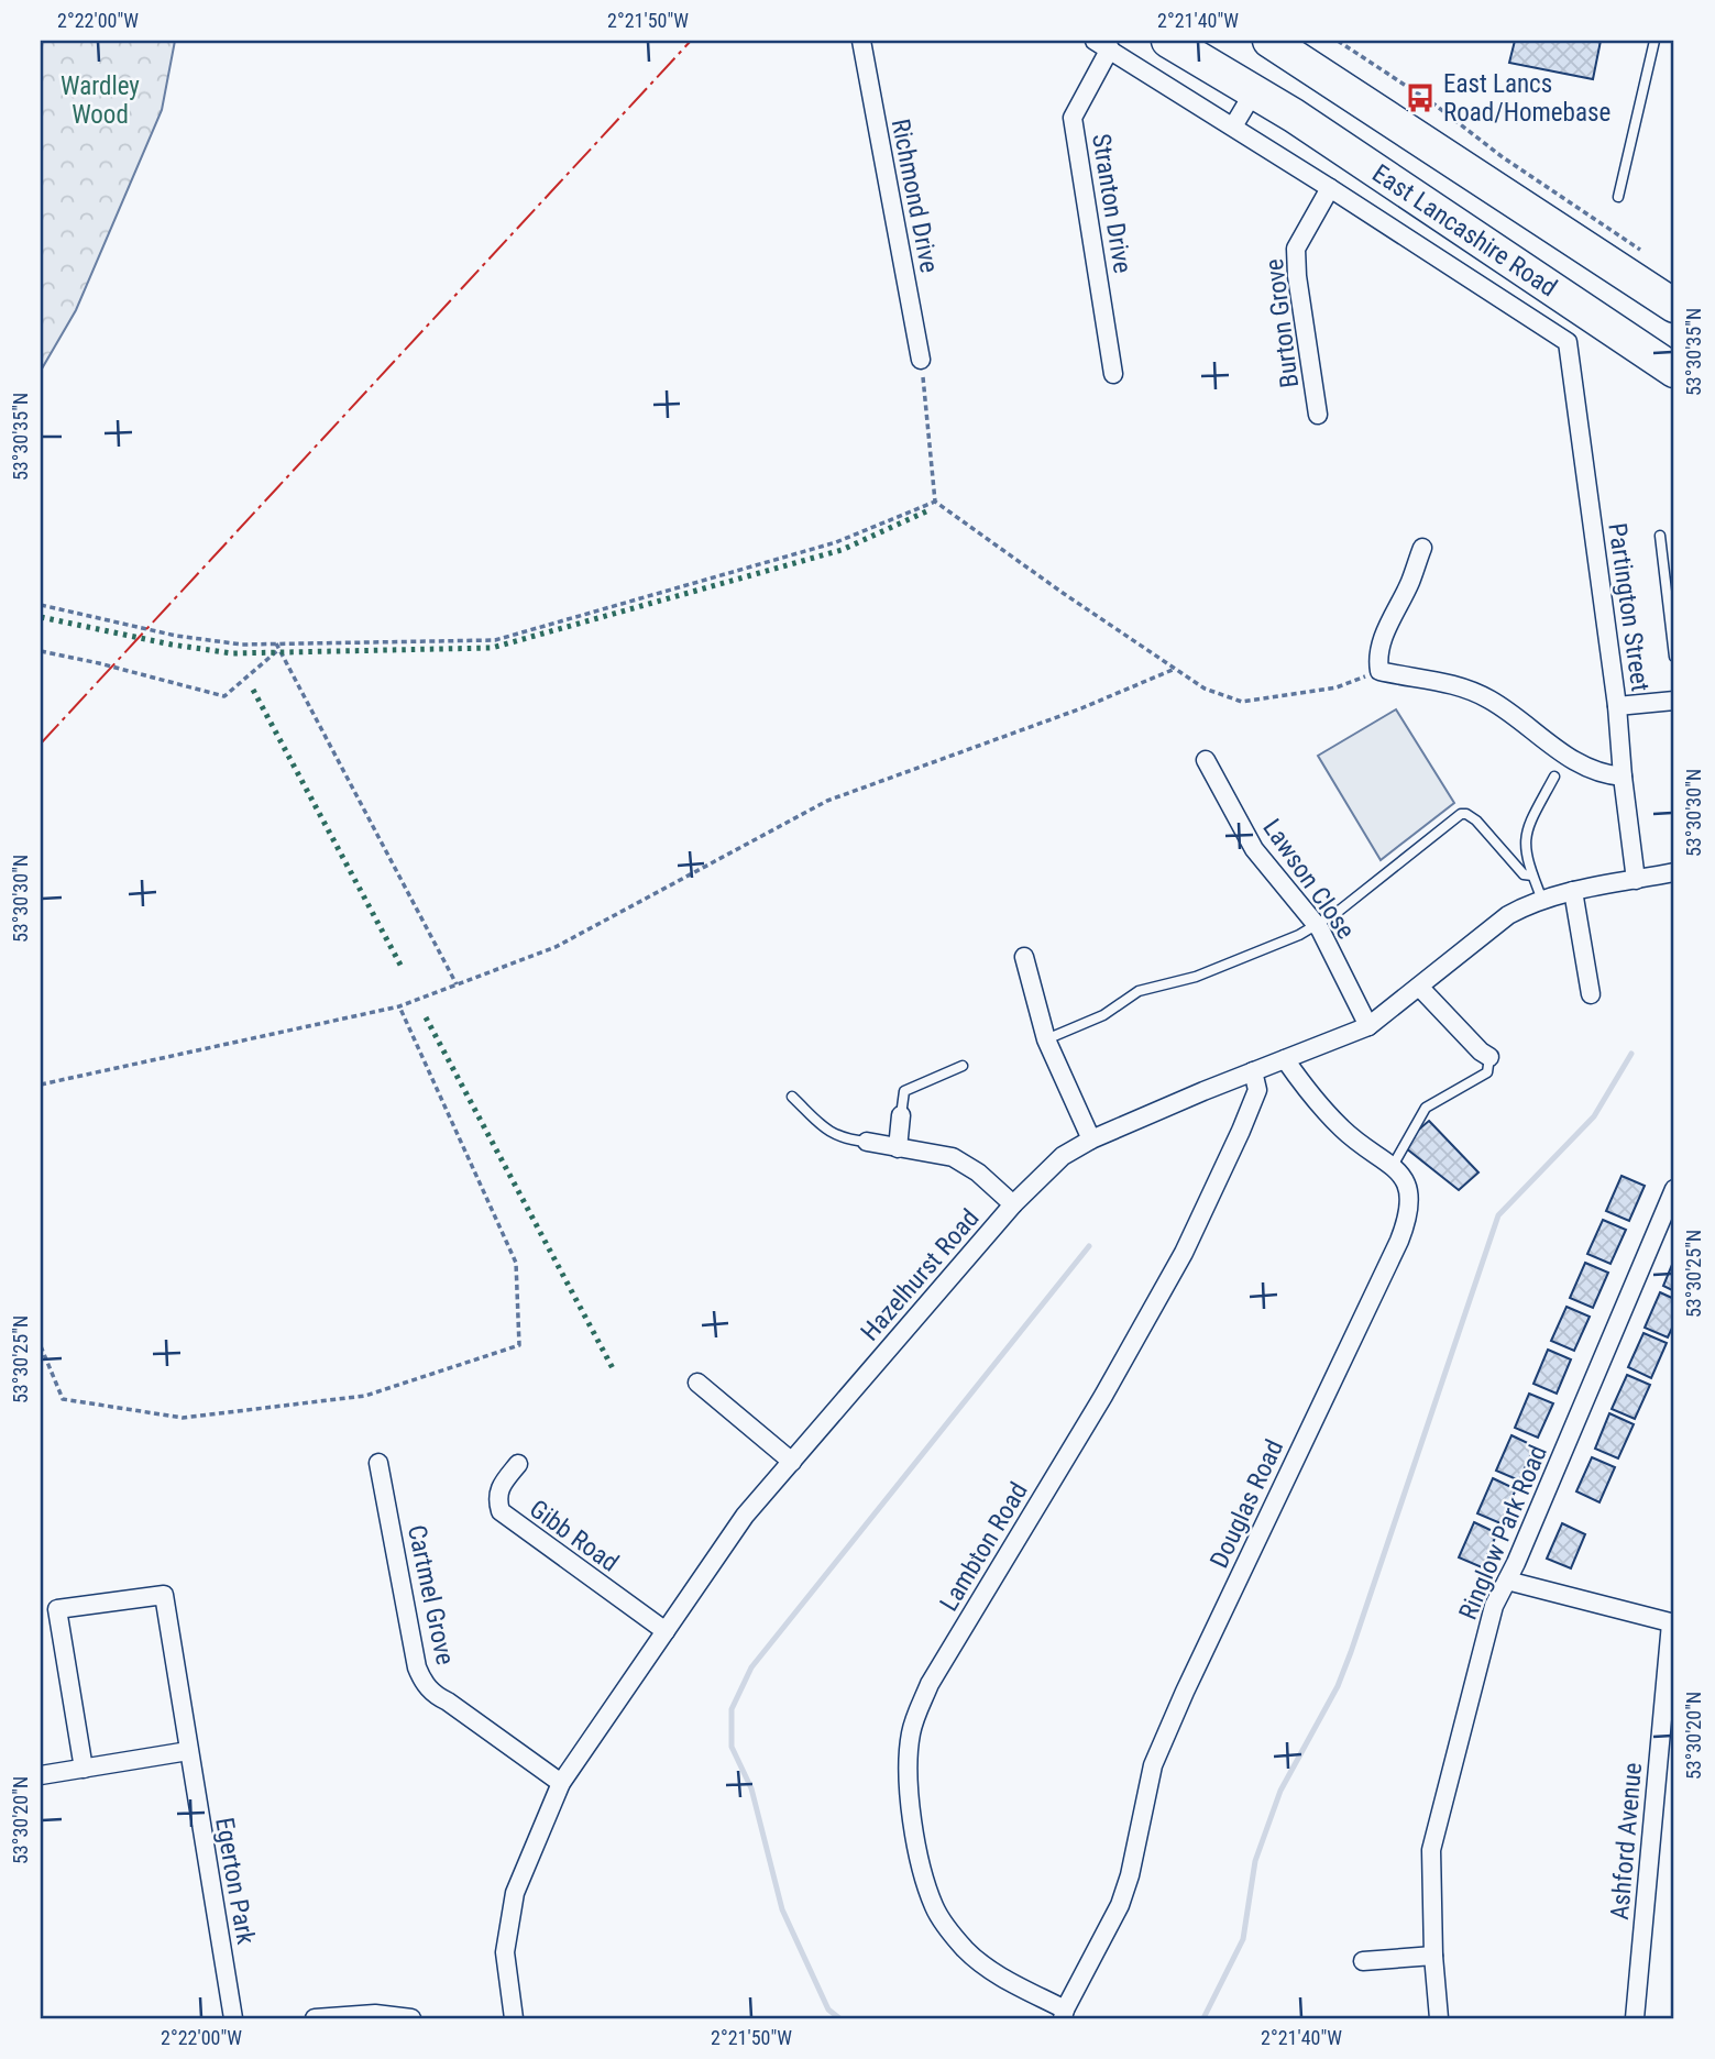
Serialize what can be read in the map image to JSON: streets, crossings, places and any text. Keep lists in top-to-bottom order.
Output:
{
  "streets": {
    "highway": ["East Lancashire Road"],
    "street": [
      "Richmond Drive",
      "Stranton Drive",
      "Burton Grove",
      "Partington Street",
      "Lawson Close",
      "Hazelhurst Road",
      "Douglas Road",
      "Ringlow Park Road",
      "Gibb Road",
      "Lambton Road",
      "Cartmel Grove",
      "Ashford Avenue",
      "Egerton Park"
    ]
  },
  "crossings": [
    ["Stranton Drive", "East Lancashire Road"],
    ["East Lancashire Road", "Burton Grove"],
    ["East Lancashire Road", "Partington Street"],
    ["Partington Street", "Hazelhurst Road"],
    ["Lawson Close", "Hazelhurst Road"],
    ["Hazelhurst Road", "Douglas Road"],
    ["Hazelhurst Road", "Gibb Road"],
    ["Hazelhurst Road", "Lambton Road"],
    ["Hazelhurst Road", "Cartmel Grove"],
    ["Douglas Road", "Lambton Road"]
  ],
  "parks": ["Wardley Wood"],
  "places": {
    "bus stop": ["East Lancs Road/Homebase"]
  },
  "coordinates": [
    "2°22'00\"W",
    "2°21'50\"W",
    "2°21'40\"W",
    "53°30'35\"N",
    "53°30'30\"N",
    "53°30'25\"N",
    "53°30'20\"N"
  ]
}
